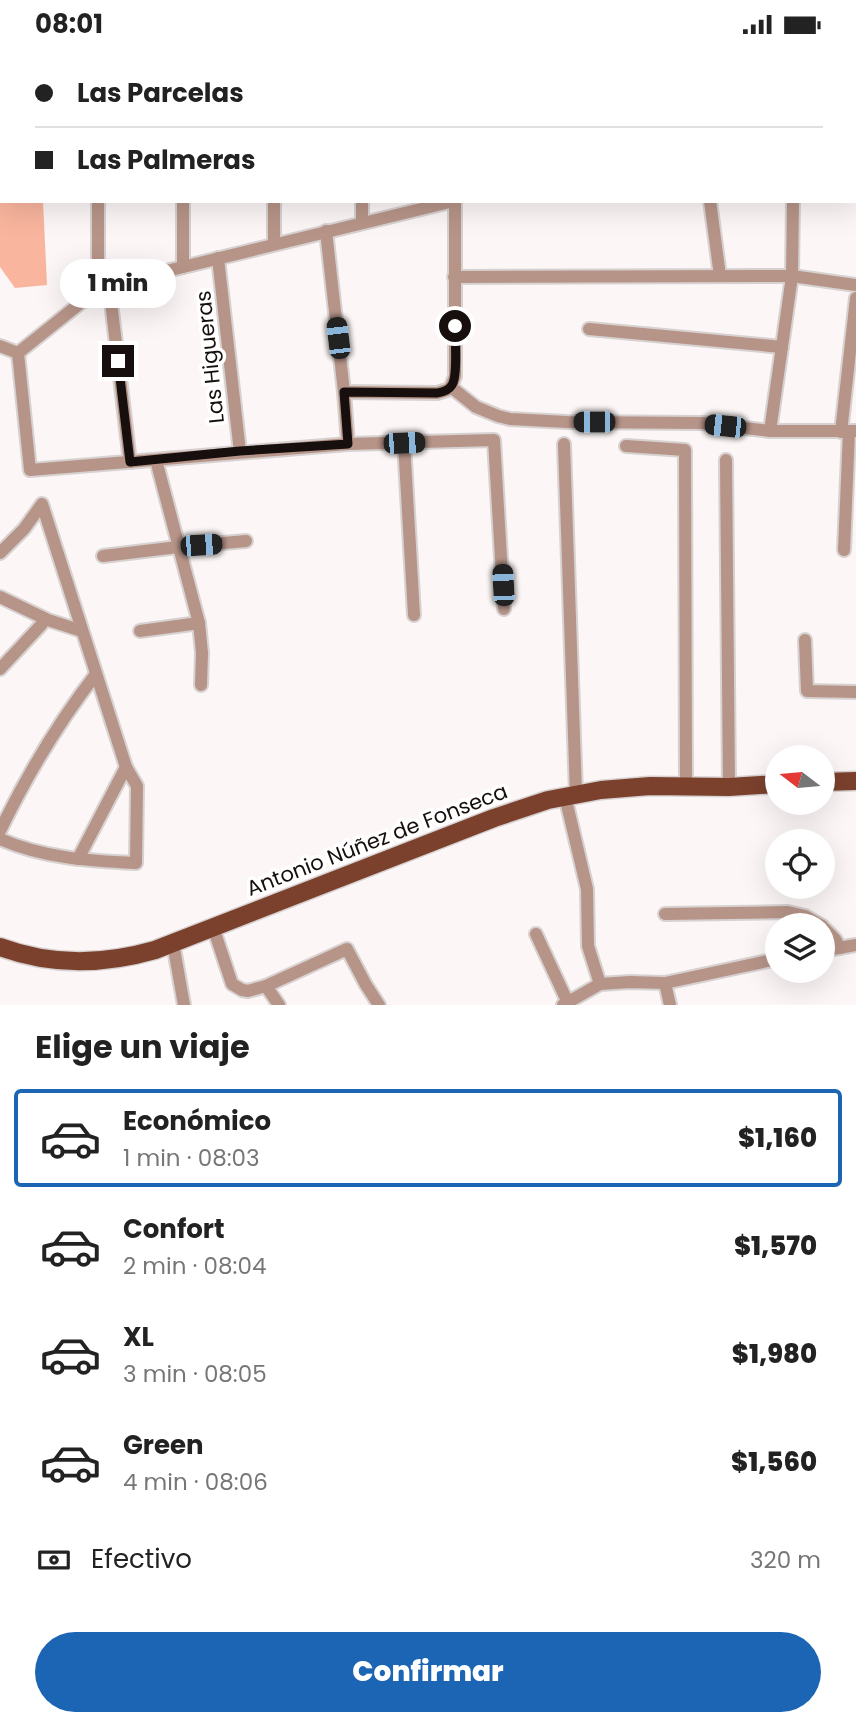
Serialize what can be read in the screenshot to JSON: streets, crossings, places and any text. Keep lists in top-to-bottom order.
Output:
{
  "streets": {
    "main road": ["Antonio Núñez de Fonseca"],
    "street": ["Las Higueras"]
  },
  "north": "left",
  "page": {
    "status": "08:01",
    "banner": ["Las Parcelas", "Las Palmeras"],
    "bubble": "1 min",
    "heading": "Elige un viaje",
    "list": [
      {
        "name": "Económico",
        "note": "1 min · 08:03",
        "value": "$1,160"
      },
      {
        "name": "Confort",
        "note": "2 min · 08:04",
        "value": "$1,570"
      },
      {
        "name": "XL",
        "note": "3 min · 08:05",
        "value": "$1,980"
      },
      {
        "name": "Green",
        "note": "4 min · 08:06",
        "value": "$1,560"
      }
    ],
    "pay": ["Efectivo", "320 m"],
    "buttons": "Confirmar"
  }
}
